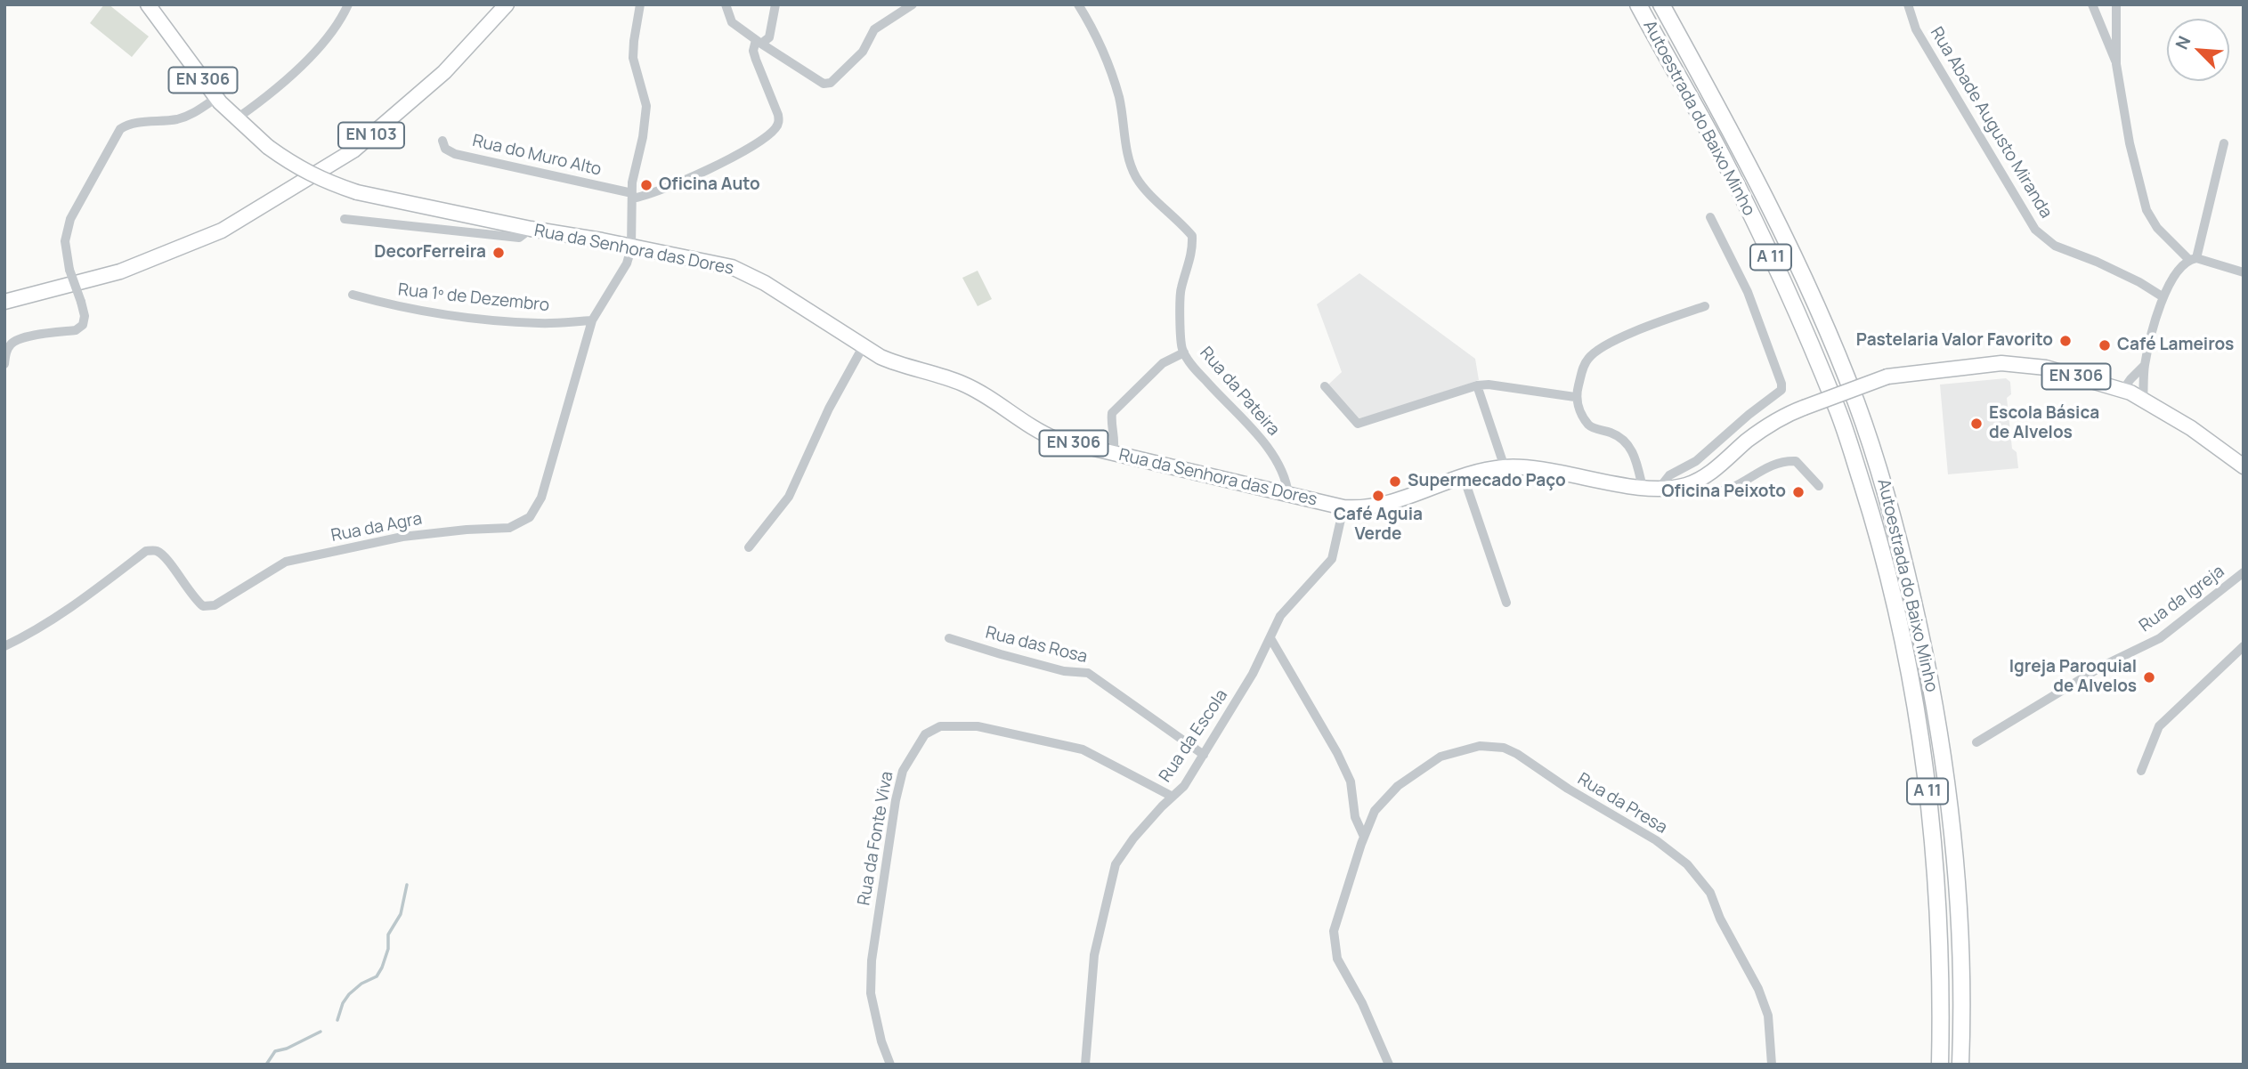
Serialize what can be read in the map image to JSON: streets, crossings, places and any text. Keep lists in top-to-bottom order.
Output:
{
  "streets": {
    "highway": ["Autoestrada do Baixo Minho", "A 11"],
    "main road": ["EN 306", "EN 103", "Rua da Senhora das Dores"],
    "street": [
      "Rua Abade Augusto Miranda",
      "Rua do Muro Alto",
      "Rua 1º de Dezembro",
      "Rua da Pateira",
      "Rua da Agra",
      "Rua da Igreja",
      "Rua das Rosa",
      "Rua da Escola",
      "Rua da Presa",
      "Rua da Fonte Viva"
    ]
  },
  "crossings": [
    ["Rua da Senhora das Dores", "Rua da Pateira"],
    ["Rua da Senhora das Dores", "Rua da Agra"],
    ["Rua da Senhora das Dores", "Rua da Escola"],
    ["Rua 1º de Dezembro", "Rua da Agra"],
    ["Rua das Rosa", "Rua da Escola"],
    ["Rua da Escola", "Rua da Fonte Viva"]
  ],
  "places": [
    "Oficina Auto",
    "DecorFerreira",
    "Pastelaria Valor Favorito",
    "Café Lameiros",
    "Escola Básica de Alvelos",
    "Supermecado Paço",
    "Oficina Peixoto",
    "Café Aguia Verde",
    "Igreja Paroquial de Alvelos"
  ],
  "north": "top left"
}
